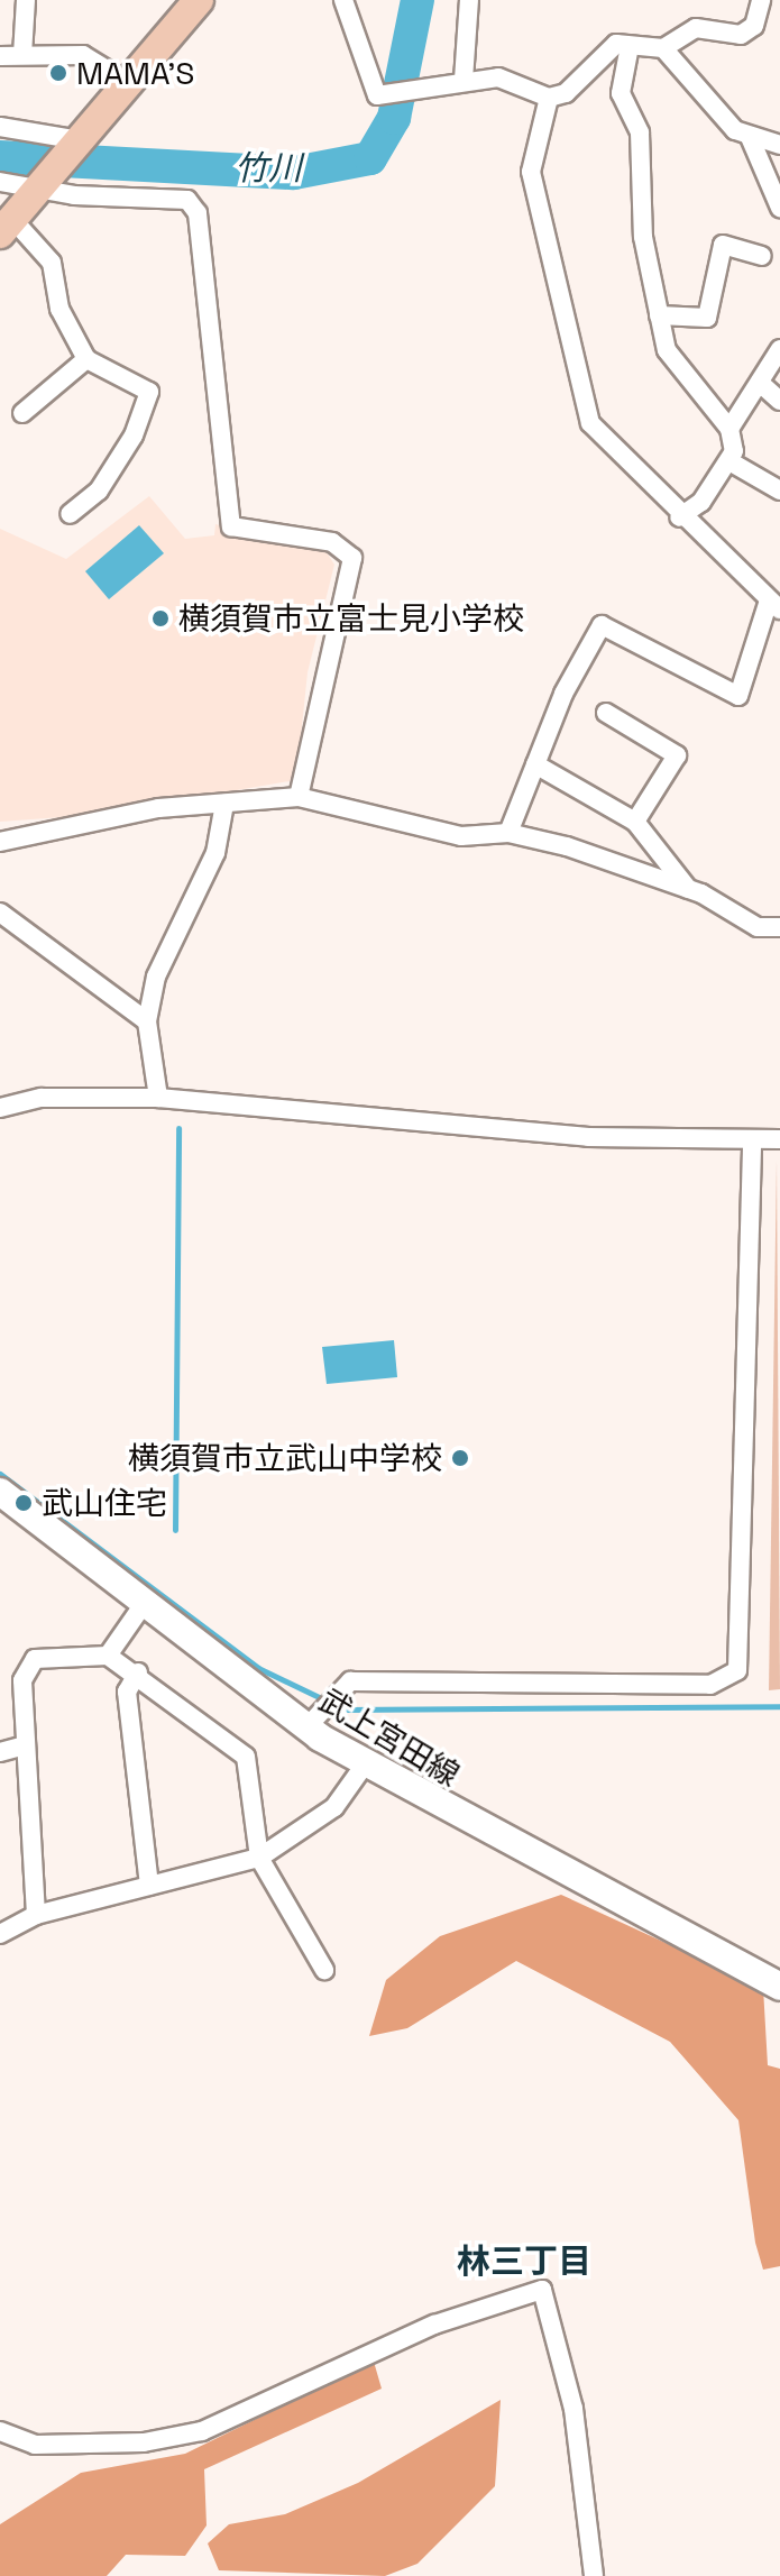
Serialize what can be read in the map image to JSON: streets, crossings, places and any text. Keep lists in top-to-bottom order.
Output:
{
  "streets": {
    "main road": ["武上宮田線"]
  },
  "districts": ["林三丁目"],
  "water": ["竹川"],
  "places": [
    "MAMA'S",
    "横須賀市立富士見小学校",
    "横須賀市立武山中学校",
    "武山住宅"
  ]
}
